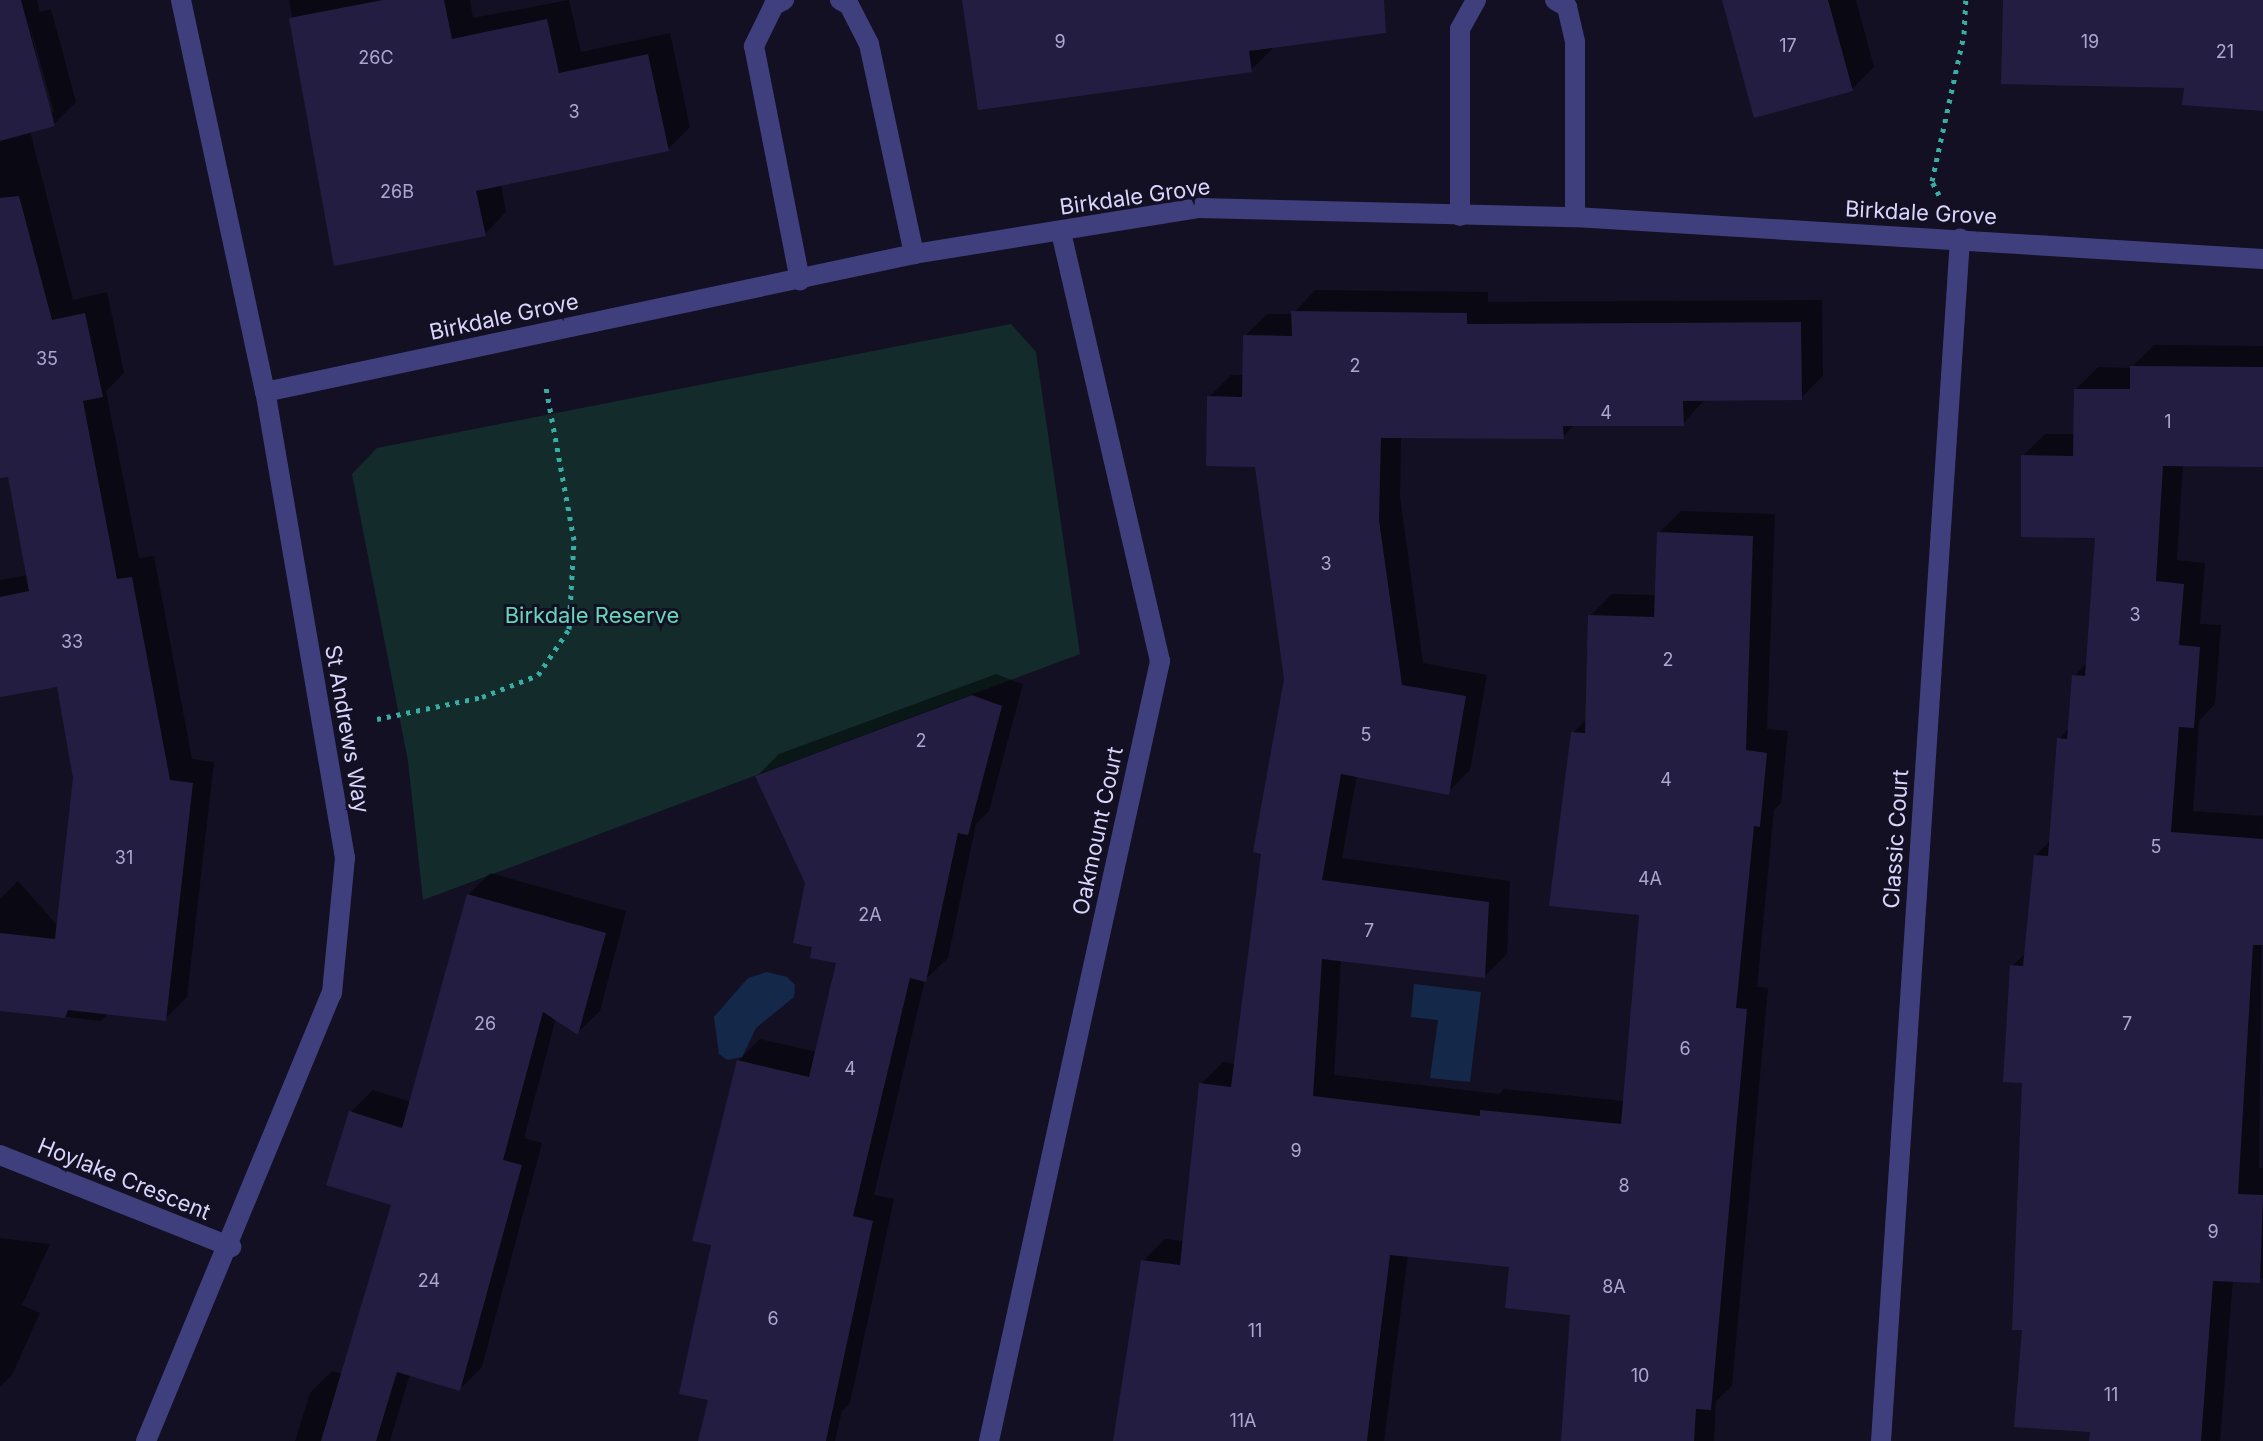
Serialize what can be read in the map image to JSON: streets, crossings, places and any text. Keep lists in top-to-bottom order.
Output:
{
  "streets": {
    "street": [
      "Birkdale Grove",
      "St Andrews Way",
      "Oakmount Court",
      "Classic Court",
      "Hoylake Crescent"
    ]
  },
  "crossings": [
    ["Birkdale Grove", "St Andrews Way"],
    ["Birkdale Grove", "Oakmount Court"],
    ["Birkdale Grove", "Classic Court"],
    ["St Andrews Way", "Hoylake Crescent"]
  ],
  "parks": ["Birkdale Reserve"],
  "house_numbers": [
    "9",
    "19",
    "17",
    "21",
    "26C",
    "3",
    "26B",
    "35",
    "2",
    "4",
    "1",
    "3",
    "3",
    "33",
    "2",
    "5",
    "2",
    "4",
    "5",
    "31",
    "4A",
    "2A",
    "7",
    "26",
    "7",
    "6",
    "4",
    "9",
    "8",
    "9",
    "24",
    "8A",
    "6",
    "11",
    "10",
    "11",
    "11A"
  ]
}
